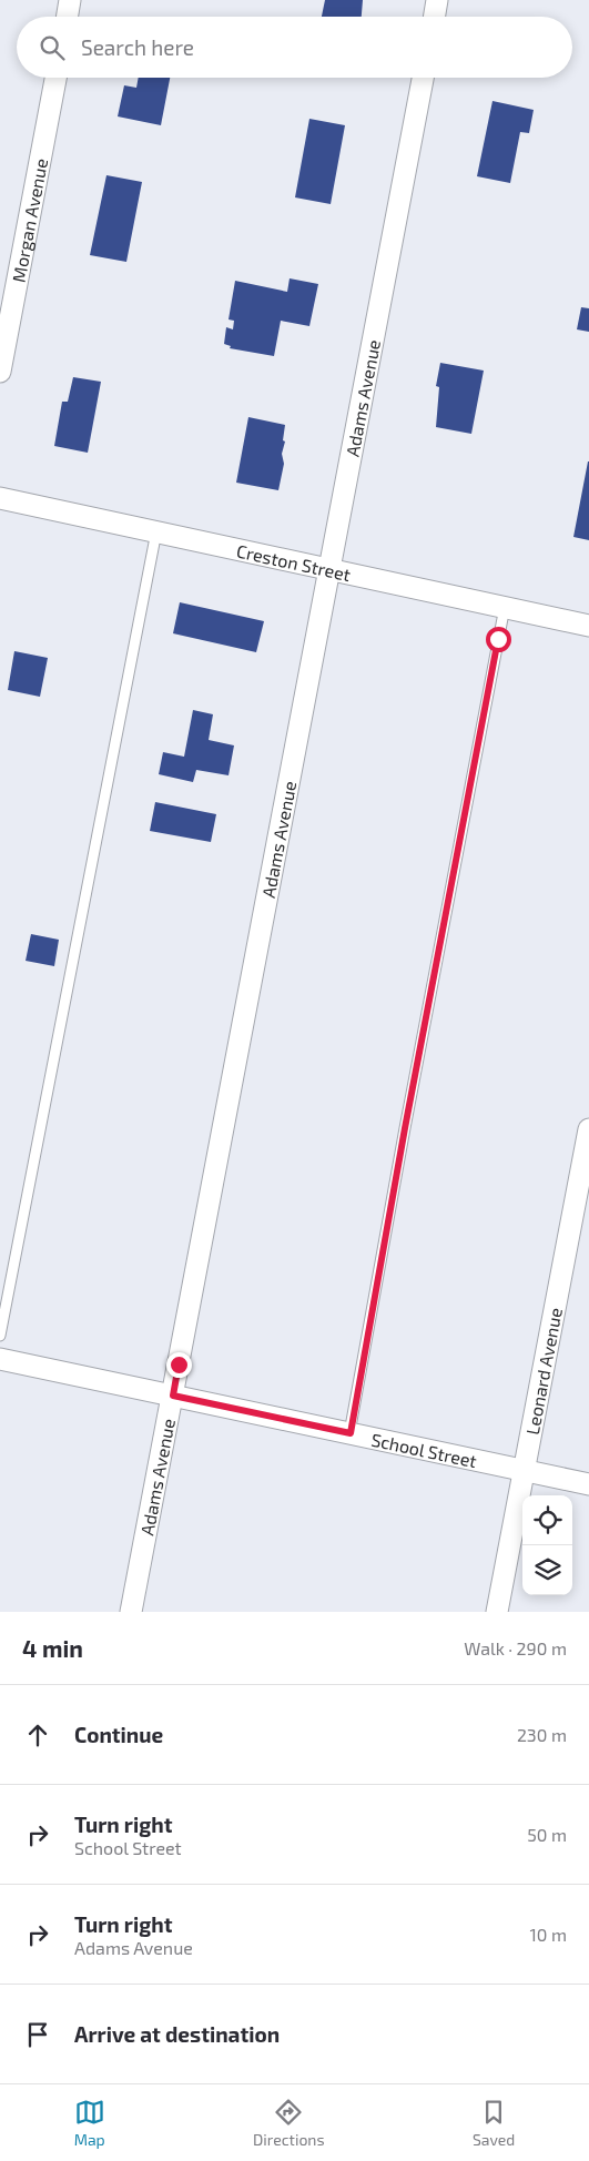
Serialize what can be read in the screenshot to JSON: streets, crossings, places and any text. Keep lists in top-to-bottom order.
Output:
{
  "streets": {
    "street": [
      "Morgan Avenue",
      "Adams Avenue",
      "Creston Street",
      "Leonard Avenue",
      "School Street"
    ]
  },
  "crossings": [
    ["Adams Avenue", "Creston Street"],
    ["Adams Avenue", "School Street"],
    ["Leonard Avenue", "School Street"]
  ],
  "page": {
    "search": "Search here",
    "heading": ["4 min", "Walk · 290 m"],
    "list": [
      ["Continue", "230 m"],
      ["Turn right", "School Street", "50 m"],
      ["Turn right", "Adams Avenue", "10 m"],
      "Arrive at destination"
    ],
    "nav": ["Map", "Directions", "Saved"]
  }
}
